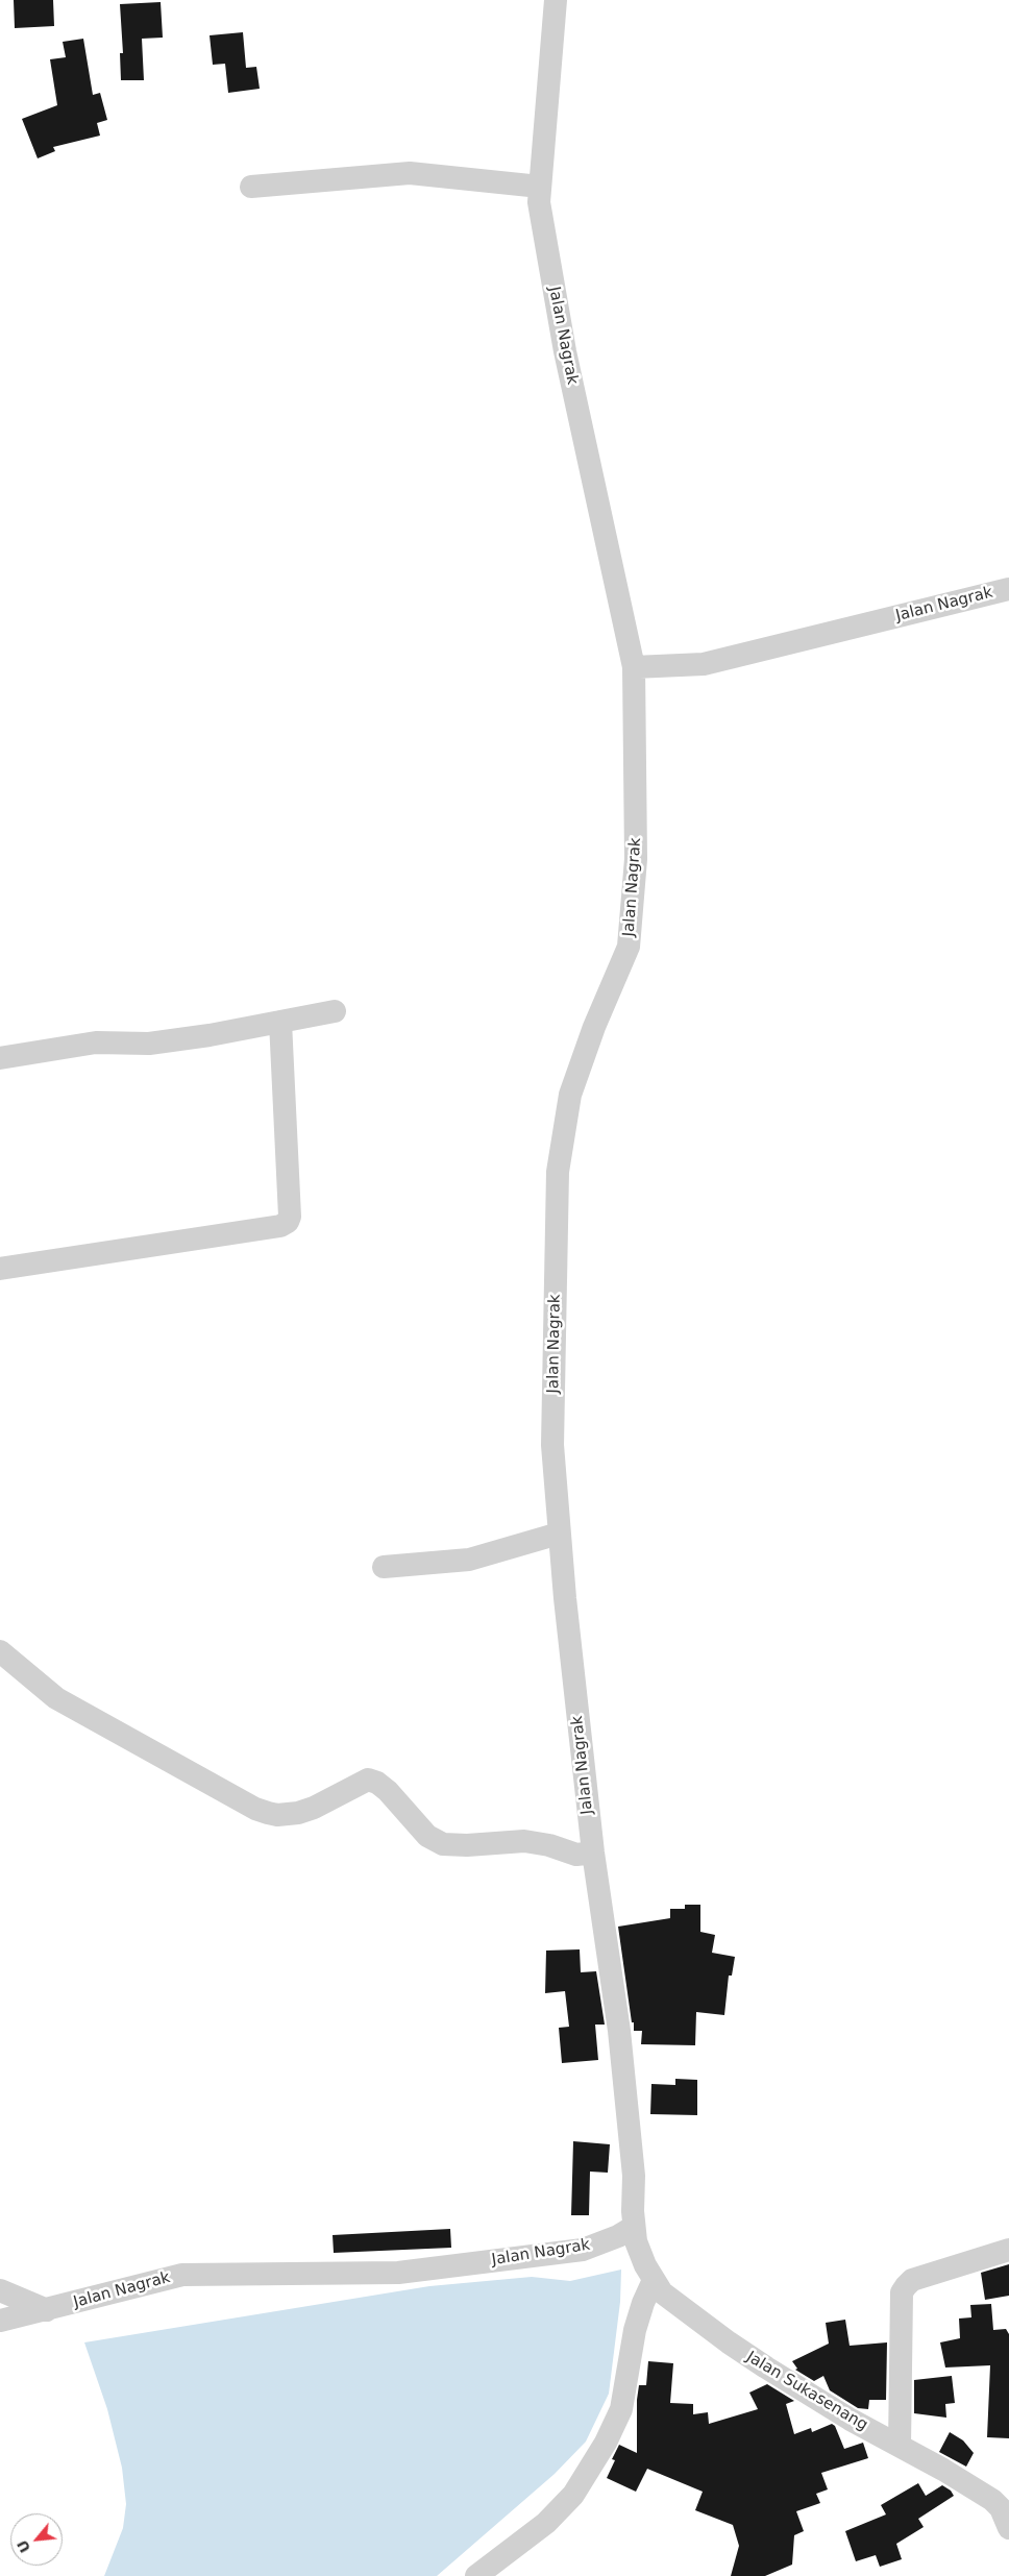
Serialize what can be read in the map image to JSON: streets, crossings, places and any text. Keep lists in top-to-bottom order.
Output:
{
  "streets": {
    "street": ["Jalan Nagrak", "Jalan Sukasenang"]
  },
  "crossings": [
    ["Jalan Nagrak", "Jalan Sukasenang"]
  ],
  "north": "bottom left"
}
